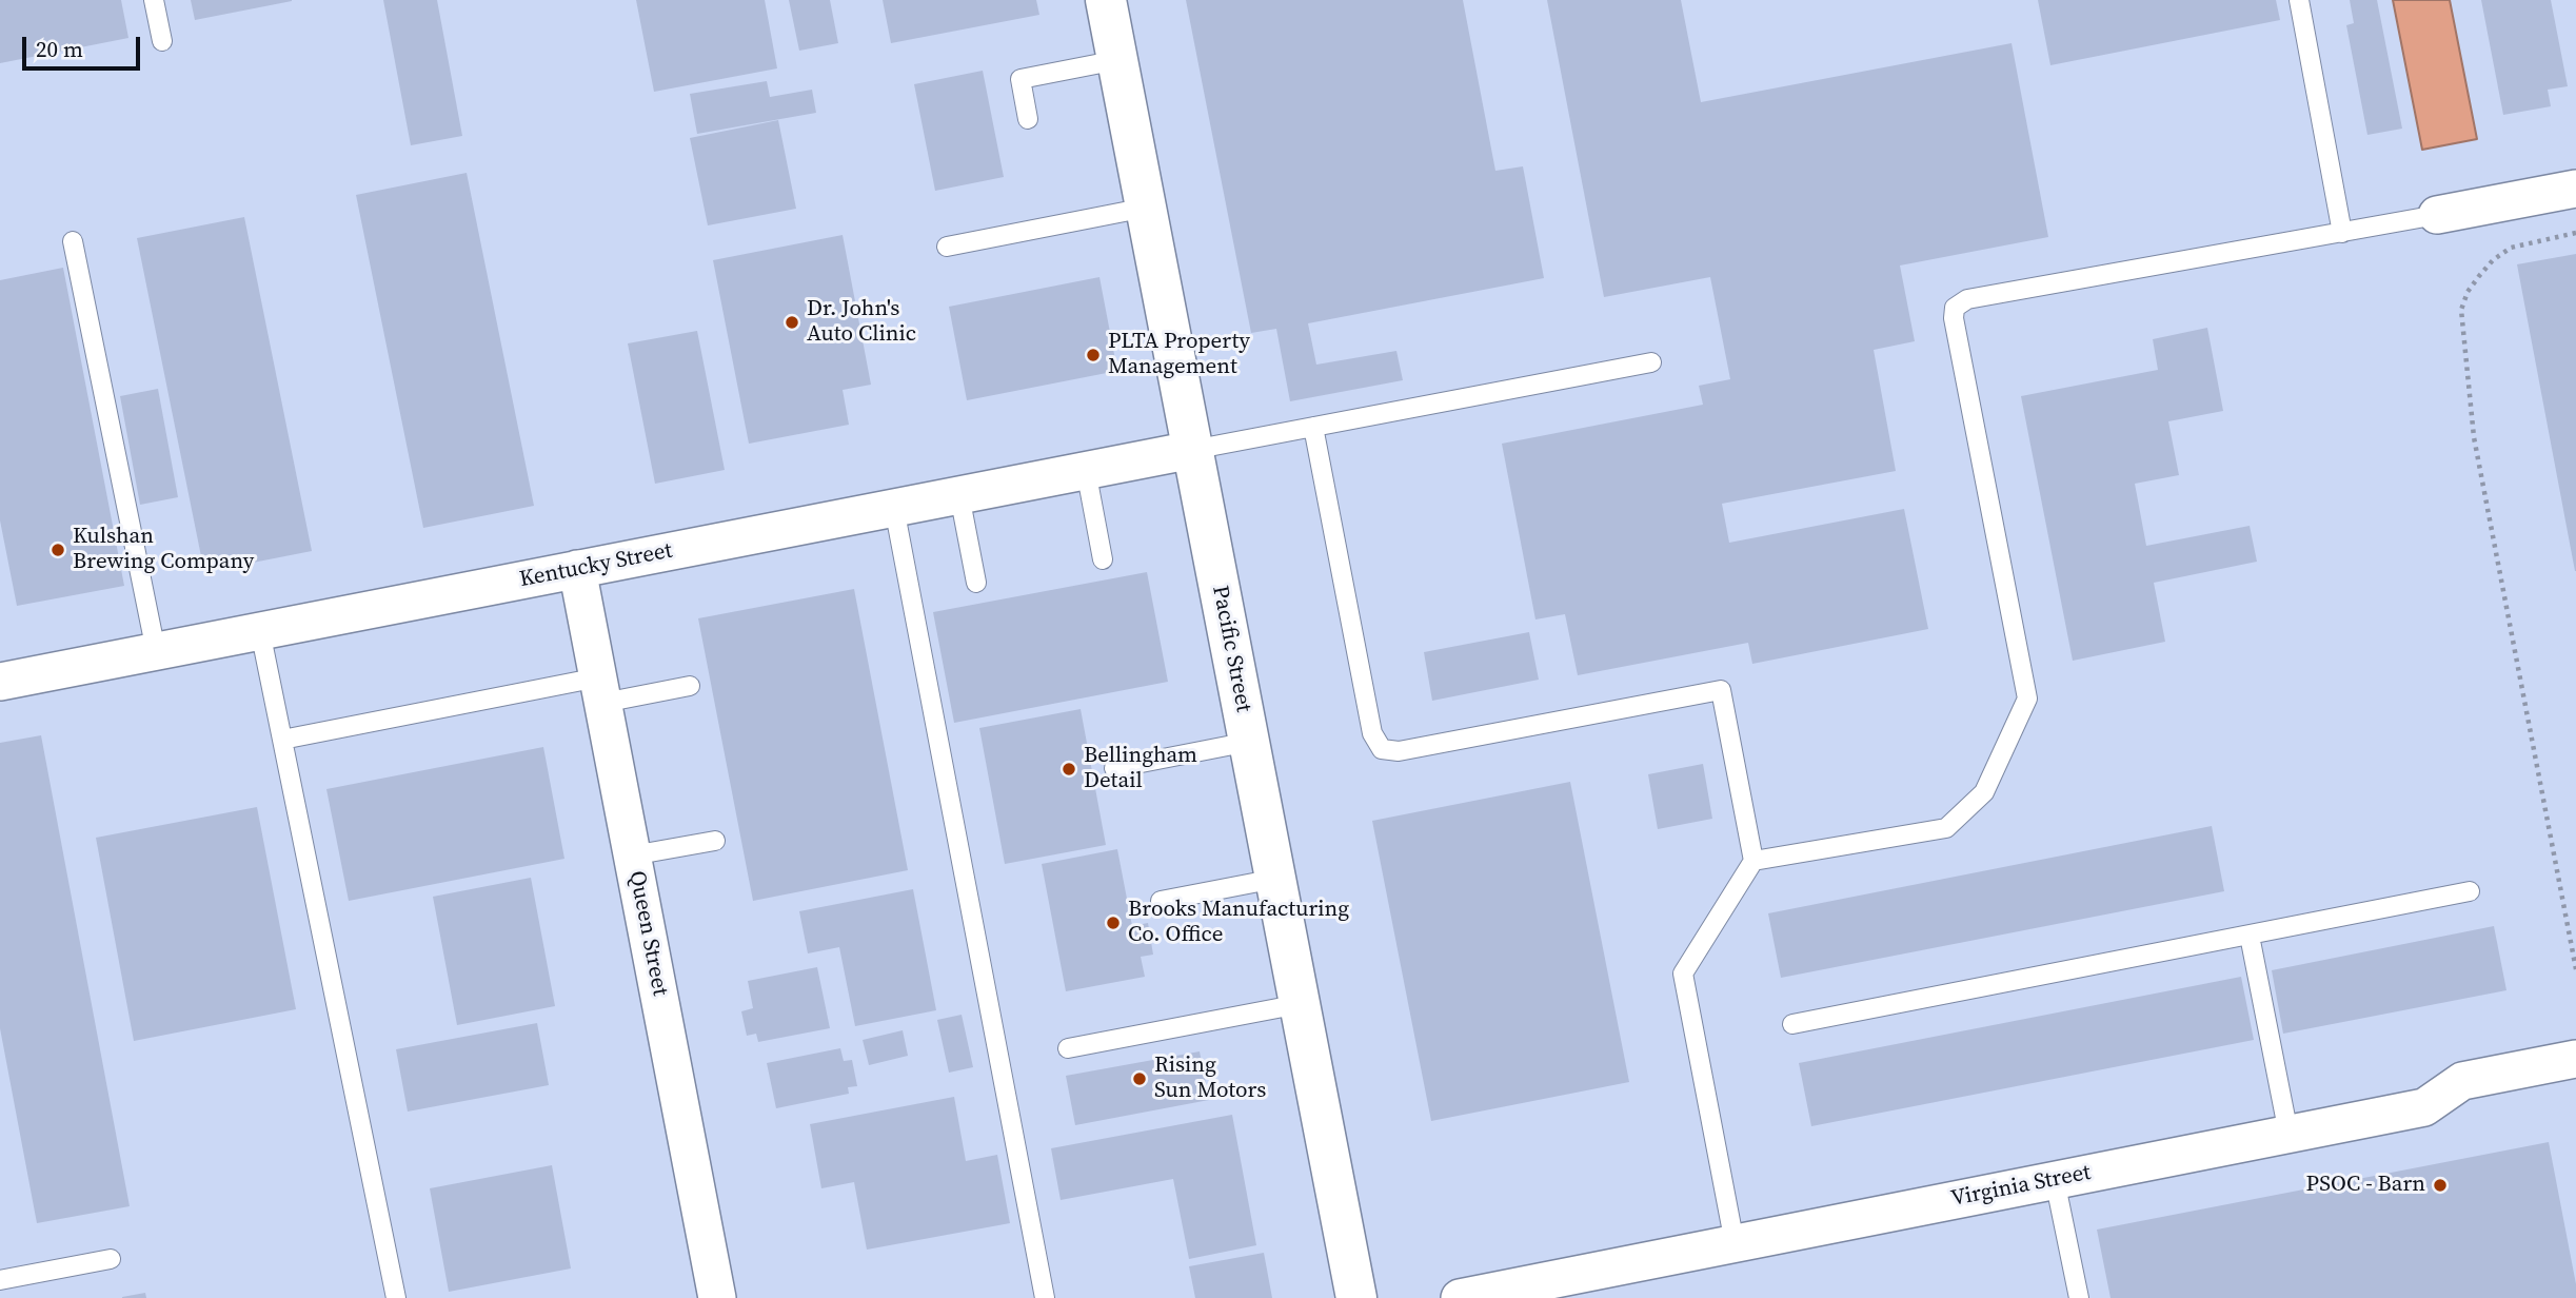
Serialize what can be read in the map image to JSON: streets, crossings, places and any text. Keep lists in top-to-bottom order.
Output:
{
  "streets": {
    "street": [
      "Kentucky Street",
      "Pacific Street",
      "Queen Street",
      "Virginia Street"
    ]
  },
  "crossings": [
    ["Kentucky Street", "Pacific Street"],
    ["Kentucky Street", "Queen Street"]
  ],
  "places": [
    "Dr. John's Auto Clinic",
    "PLTA Property Management",
    "Kulshan Brewing Company",
    "Bellingham Detail",
    "Brooks Manufacturing Co. Office",
    "Rising Sun Motors",
    "PSOC - Barn"
  ],
  "scale_bar": "20 m"
}
